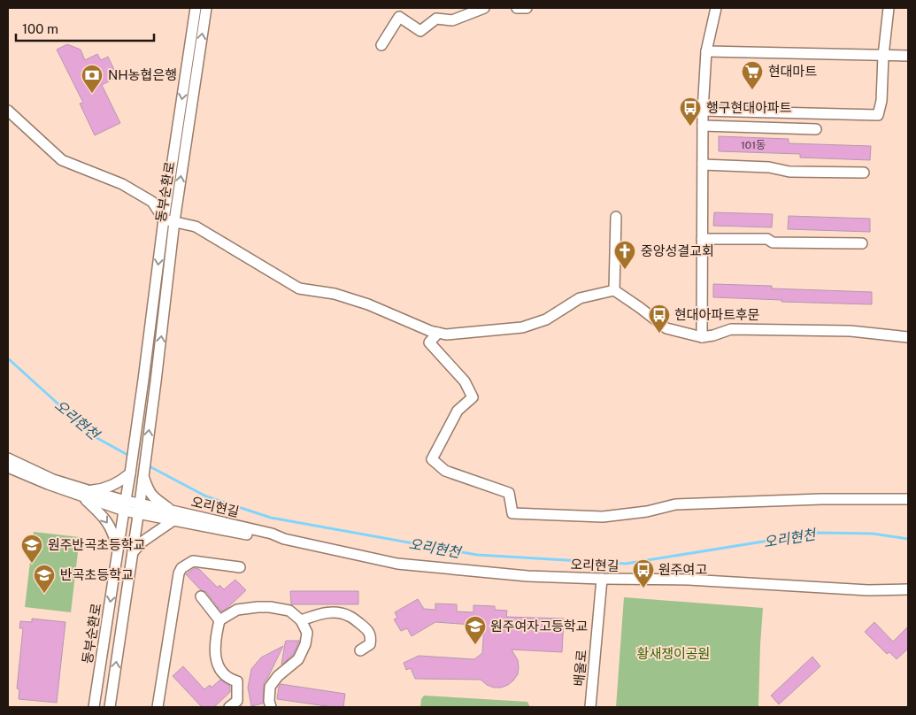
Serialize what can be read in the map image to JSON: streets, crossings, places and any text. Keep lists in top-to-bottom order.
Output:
{
  "streets": {
    "street": ["동부순환로", "오리현길", "배울로"]
  },
  "crossings": [
    ["동부순환로", "오리현길"],
    ["오리현길", "배울로"]
  ],
  "water": ["오리현천"],
  "parks": ["황새쟁이공원"],
  "places": {
    "supermarket": ["현대마트"],
    "bank": ["NH농협은행"],
    "bus stop": ["행구현대아파트", "현대아파트후문", "원주여고"],
    "church": ["중앙성결교회"],
    "school or university": ["원주반곡초등학교", "반곡초등학교", "원주여자고등학교"]
  },
  "house_numbers": ["101동"],
  "scale_bar": "100 m"
}
